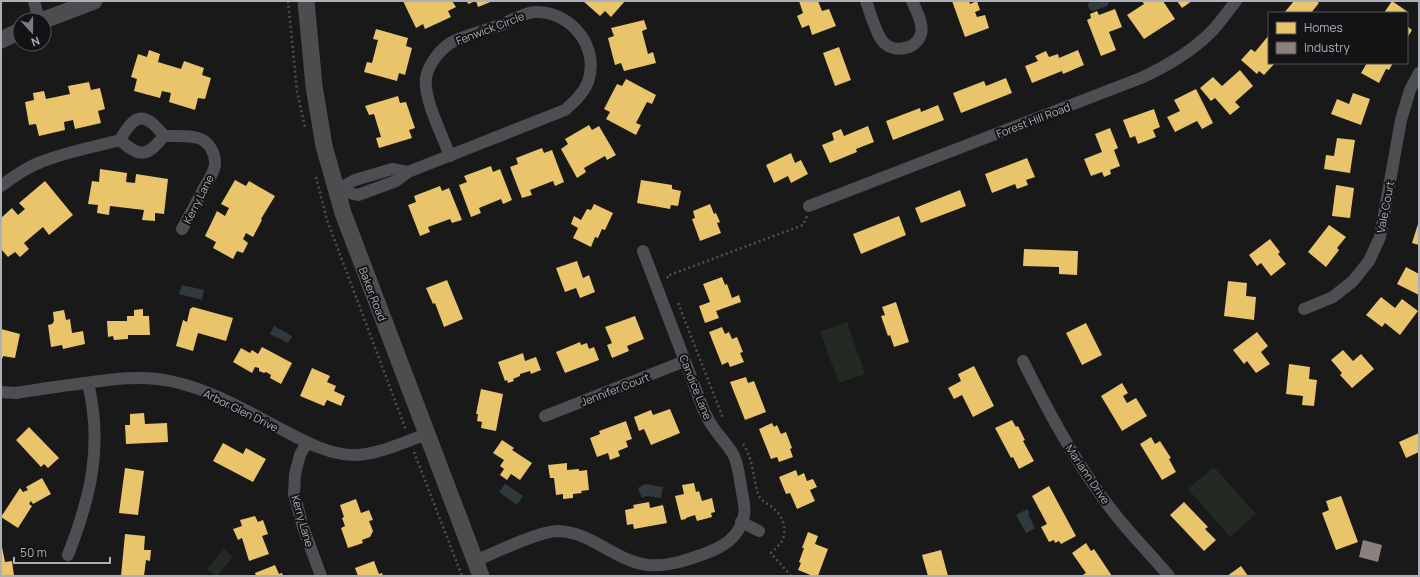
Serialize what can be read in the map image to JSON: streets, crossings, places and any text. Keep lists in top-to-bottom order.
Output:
{
  "streets": {
    "main road": ["Baker Road"],
    "street": [
      "Fenwick Circle",
      "Forest Hill Road",
      "Kerry Lane",
      "Vale Court",
      "Candice Lane",
      "Jennifer Court",
      "Arbor Glen Drive",
      "Mariann Drive"
    ]
  },
  "crossings": [
    ["Fenwick Circle", "Baker Road"],
    ["Kerry Lane", "Arbor Glen Drive"],
    ["Baker Road", "Candice Lane"],
    ["Baker Road", "Arbor Glen Drive"],
    ["Candice Lane", "Jennifer Court"]
  ],
  "legend": ["Homes", "Industry"],
  "scale_bar": "50 m",
  "north": "bottom"
}
